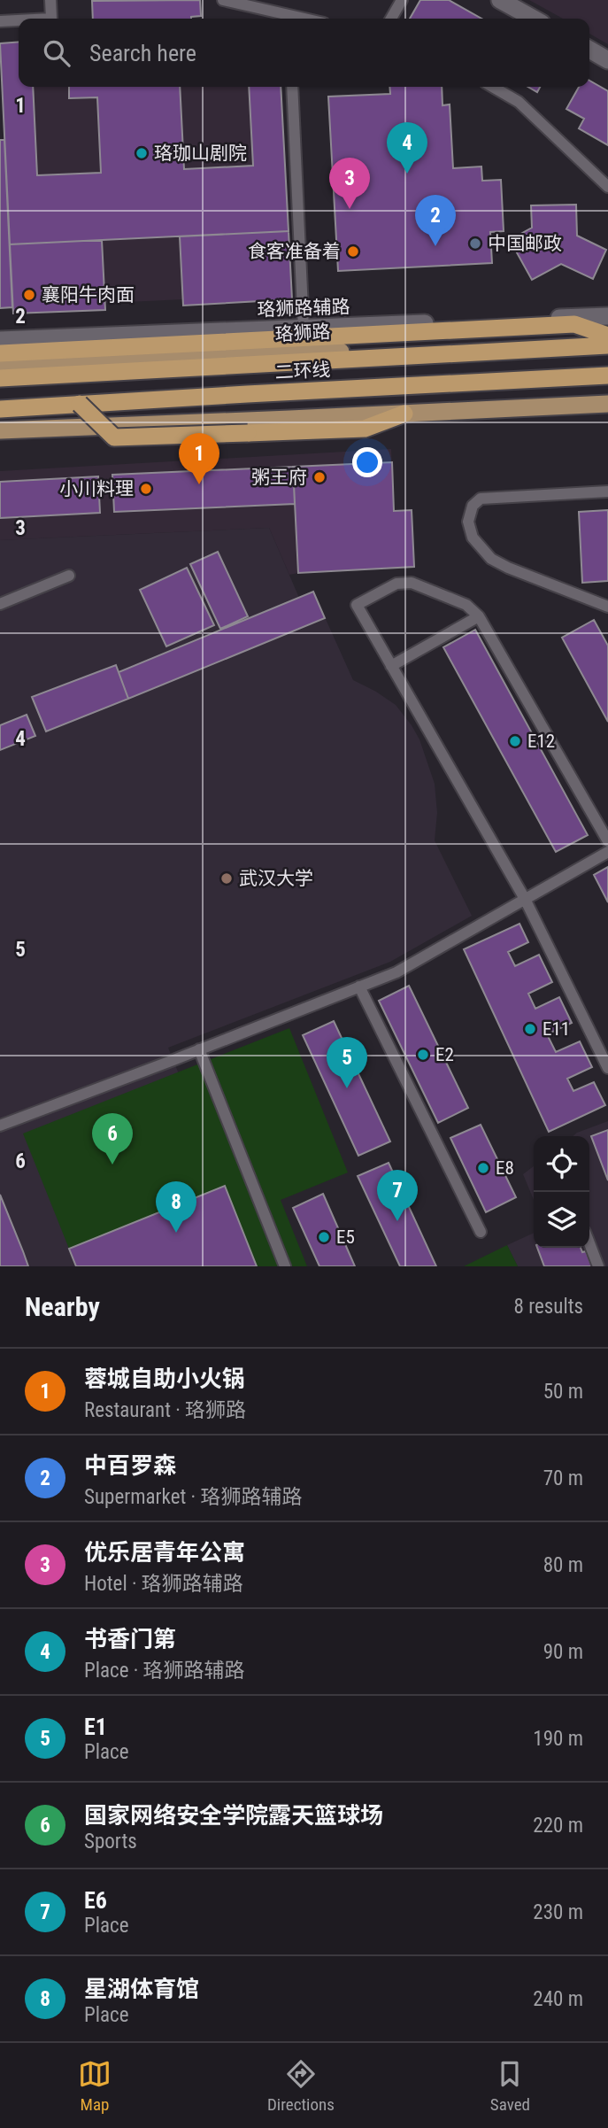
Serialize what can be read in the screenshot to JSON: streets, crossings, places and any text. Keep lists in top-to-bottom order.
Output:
{
  "streets": {
    "highway": ["二环线"],
    "main road": ["珞狮路"],
    "street": ["珞狮路辅路"]
  },
  "places": [
    "珞珈山剧院",
    "中国邮政",
    "食客准备着",
    "襄阳牛肉面",
    "粥王府",
    "小川料理",
    "E12",
    "武汉大学",
    "E11",
    "E2",
    "E8",
    "E5"
  ],
  "page": {
    "search": "Search here",
    "pins": [
      "4",
      "3",
      "2",
      "1",
      "5",
      "6",
      "7",
      "8"
    ],
    "heading": ["Nearby", "8 results"],
    "list": [
      {
        "mark": "1",
        "name": "蓉城自助小火锅",
        "note": "Restaurant · 珞狮路",
        "value": "50 m"
      },
      {
        "mark": "2",
        "name": "中百罗森",
        "note": "Supermarket · 珞狮路辅路",
        "value": "70 m"
      },
      {
        "mark": "3",
        "name": "优乐居青年公寓",
        "note": "Hotel · 珞狮路辅路",
        "value": "80 m"
      },
      {
        "mark": "4",
        "name": "书香门第",
        "note": "Place · 珞狮路辅路",
        "value": "90 m"
      },
      {
        "mark": "5",
        "name": "E1",
        "note": "Place",
        "value": "190 m"
      },
      {
        "mark": "6",
        "name": "国家网络安全学院露天篮球场",
        "note": "Sports",
        "value": "220 m"
      },
      {
        "mark": "7",
        "name": "E6",
        "note": "Place",
        "value": "230 m"
      },
      {
        "mark": "8",
        "name": "星湖体育馆",
        "note": "Place",
        "value": "240 m"
      }
    ],
    "nav": ["Map", "Directions", "Saved"]
  },
  "grid": {
    "rows": [
      "1",
      "2",
      "3",
      "4",
      "5",
      "6"
    ]
  }
}
